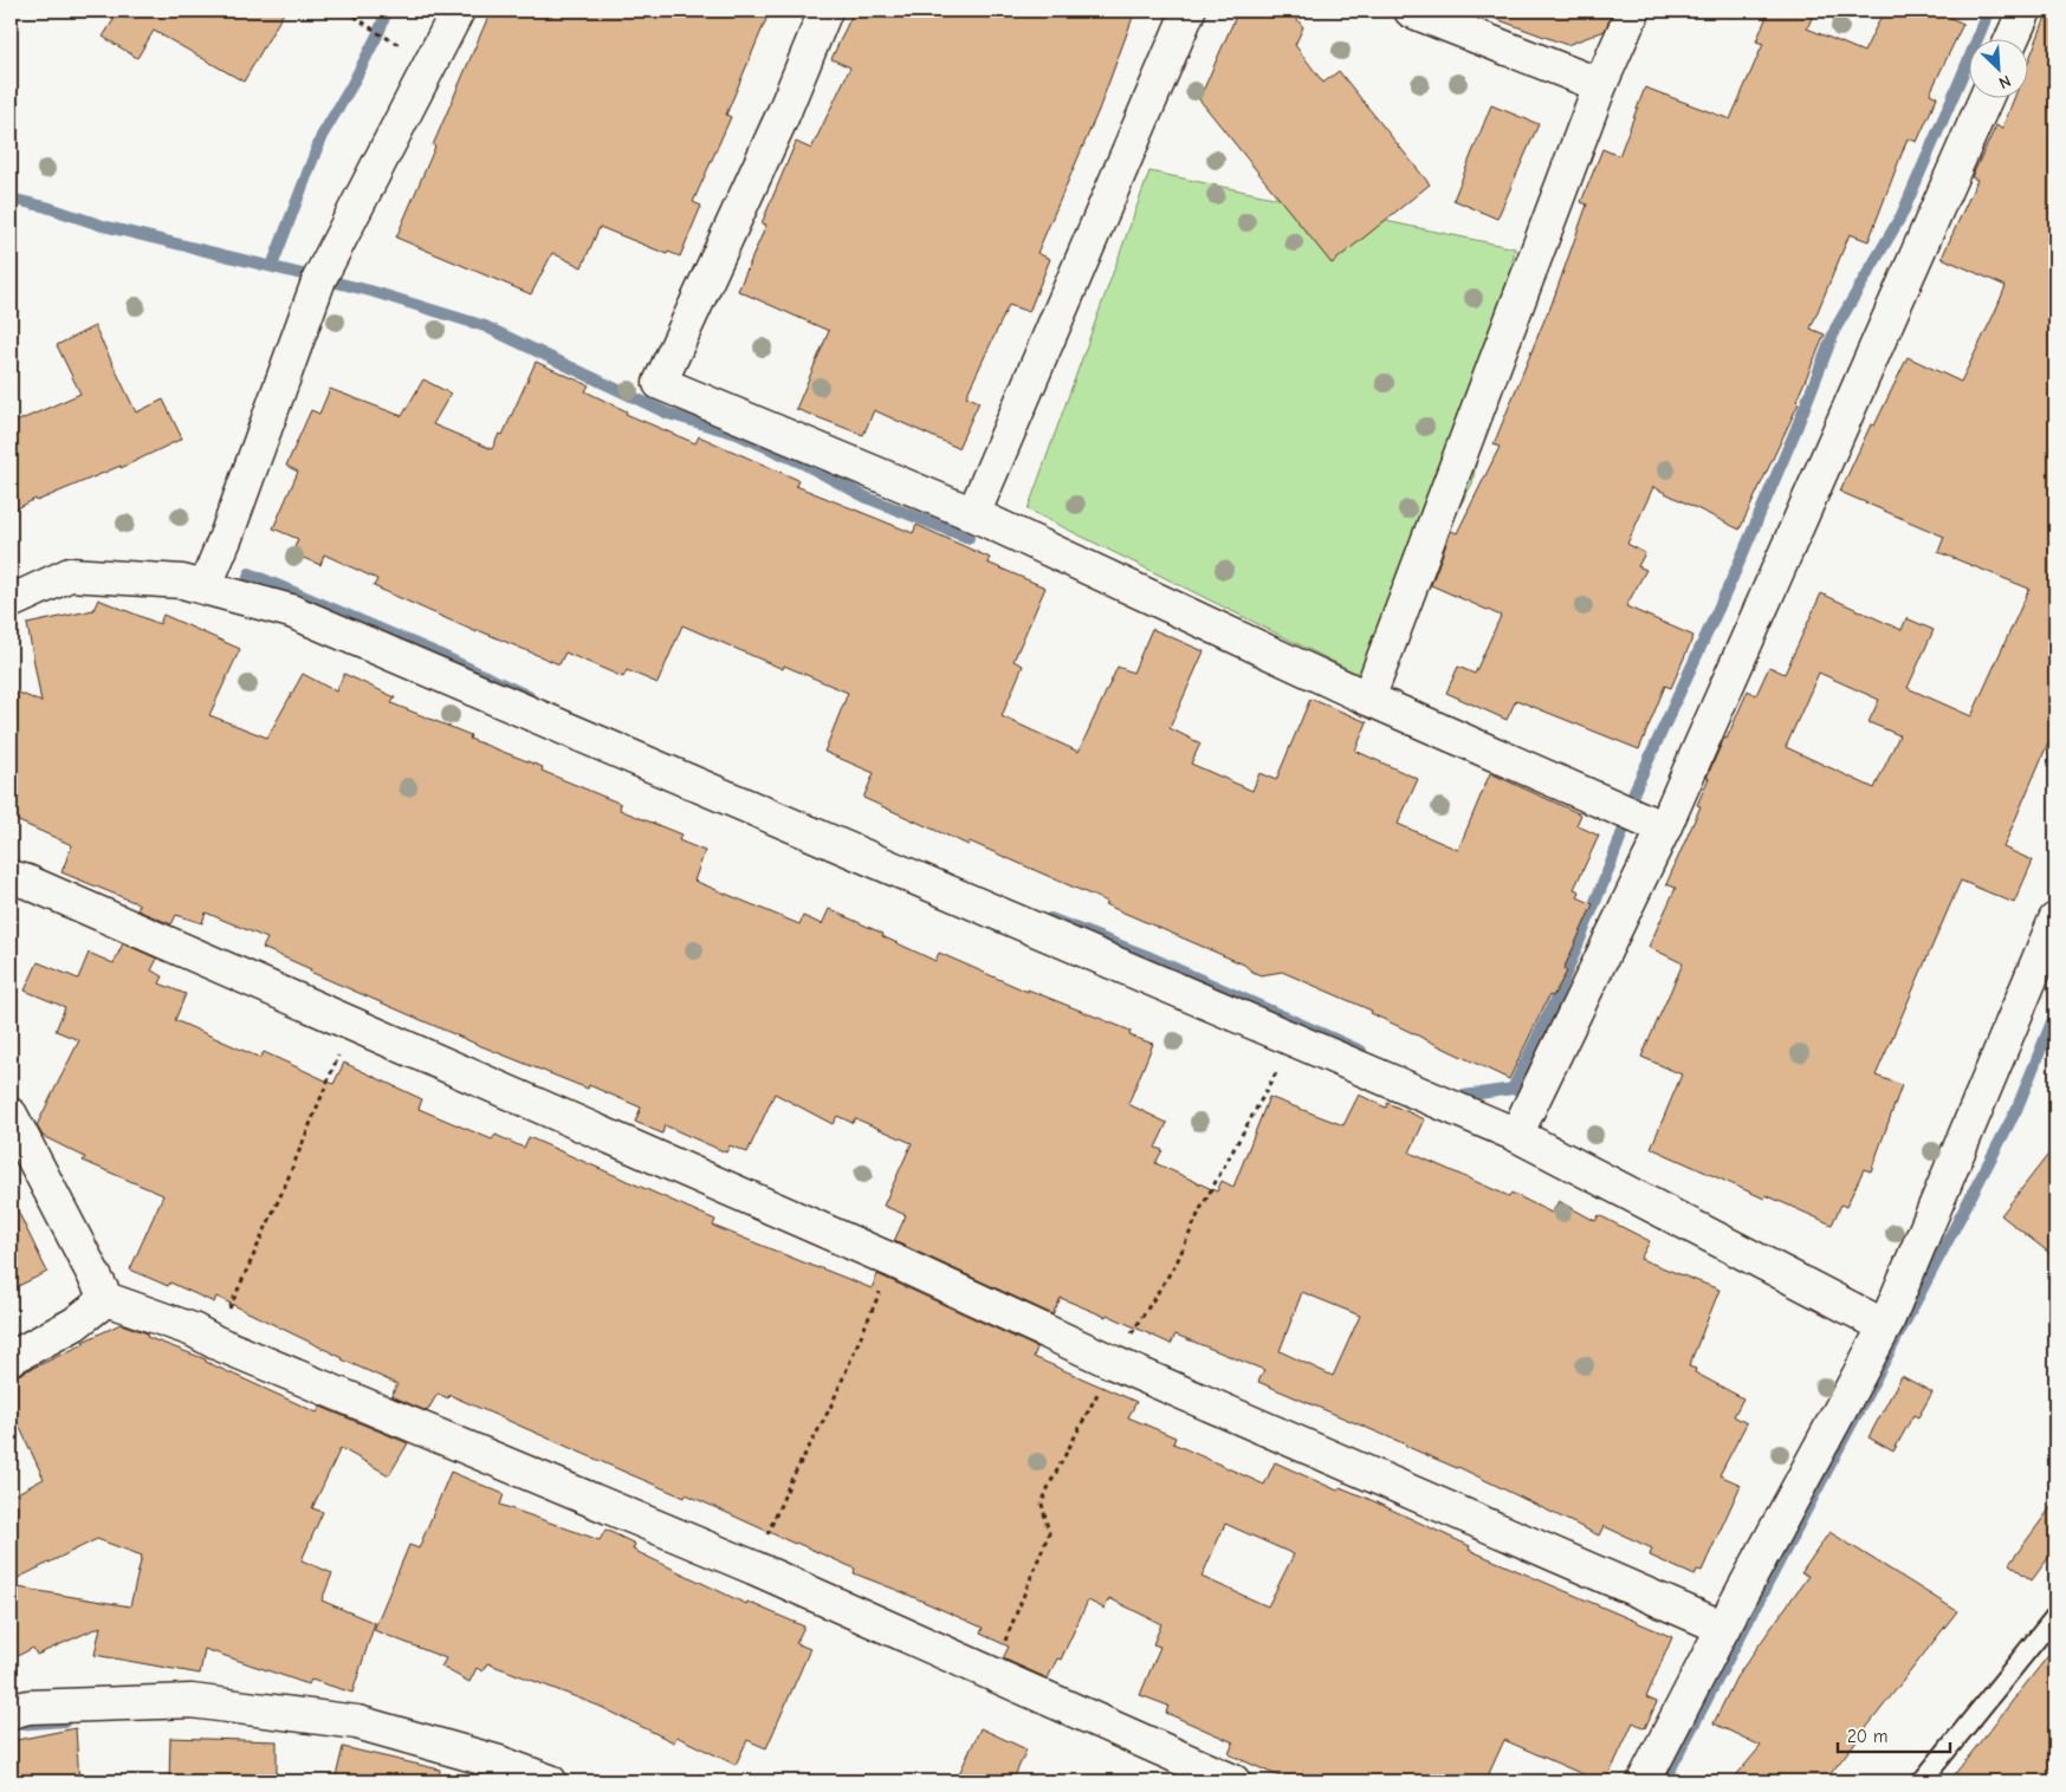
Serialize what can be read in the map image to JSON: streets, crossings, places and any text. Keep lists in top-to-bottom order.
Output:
{
  "scale_bar": "20 m",
  "north": "bottom right"
}
